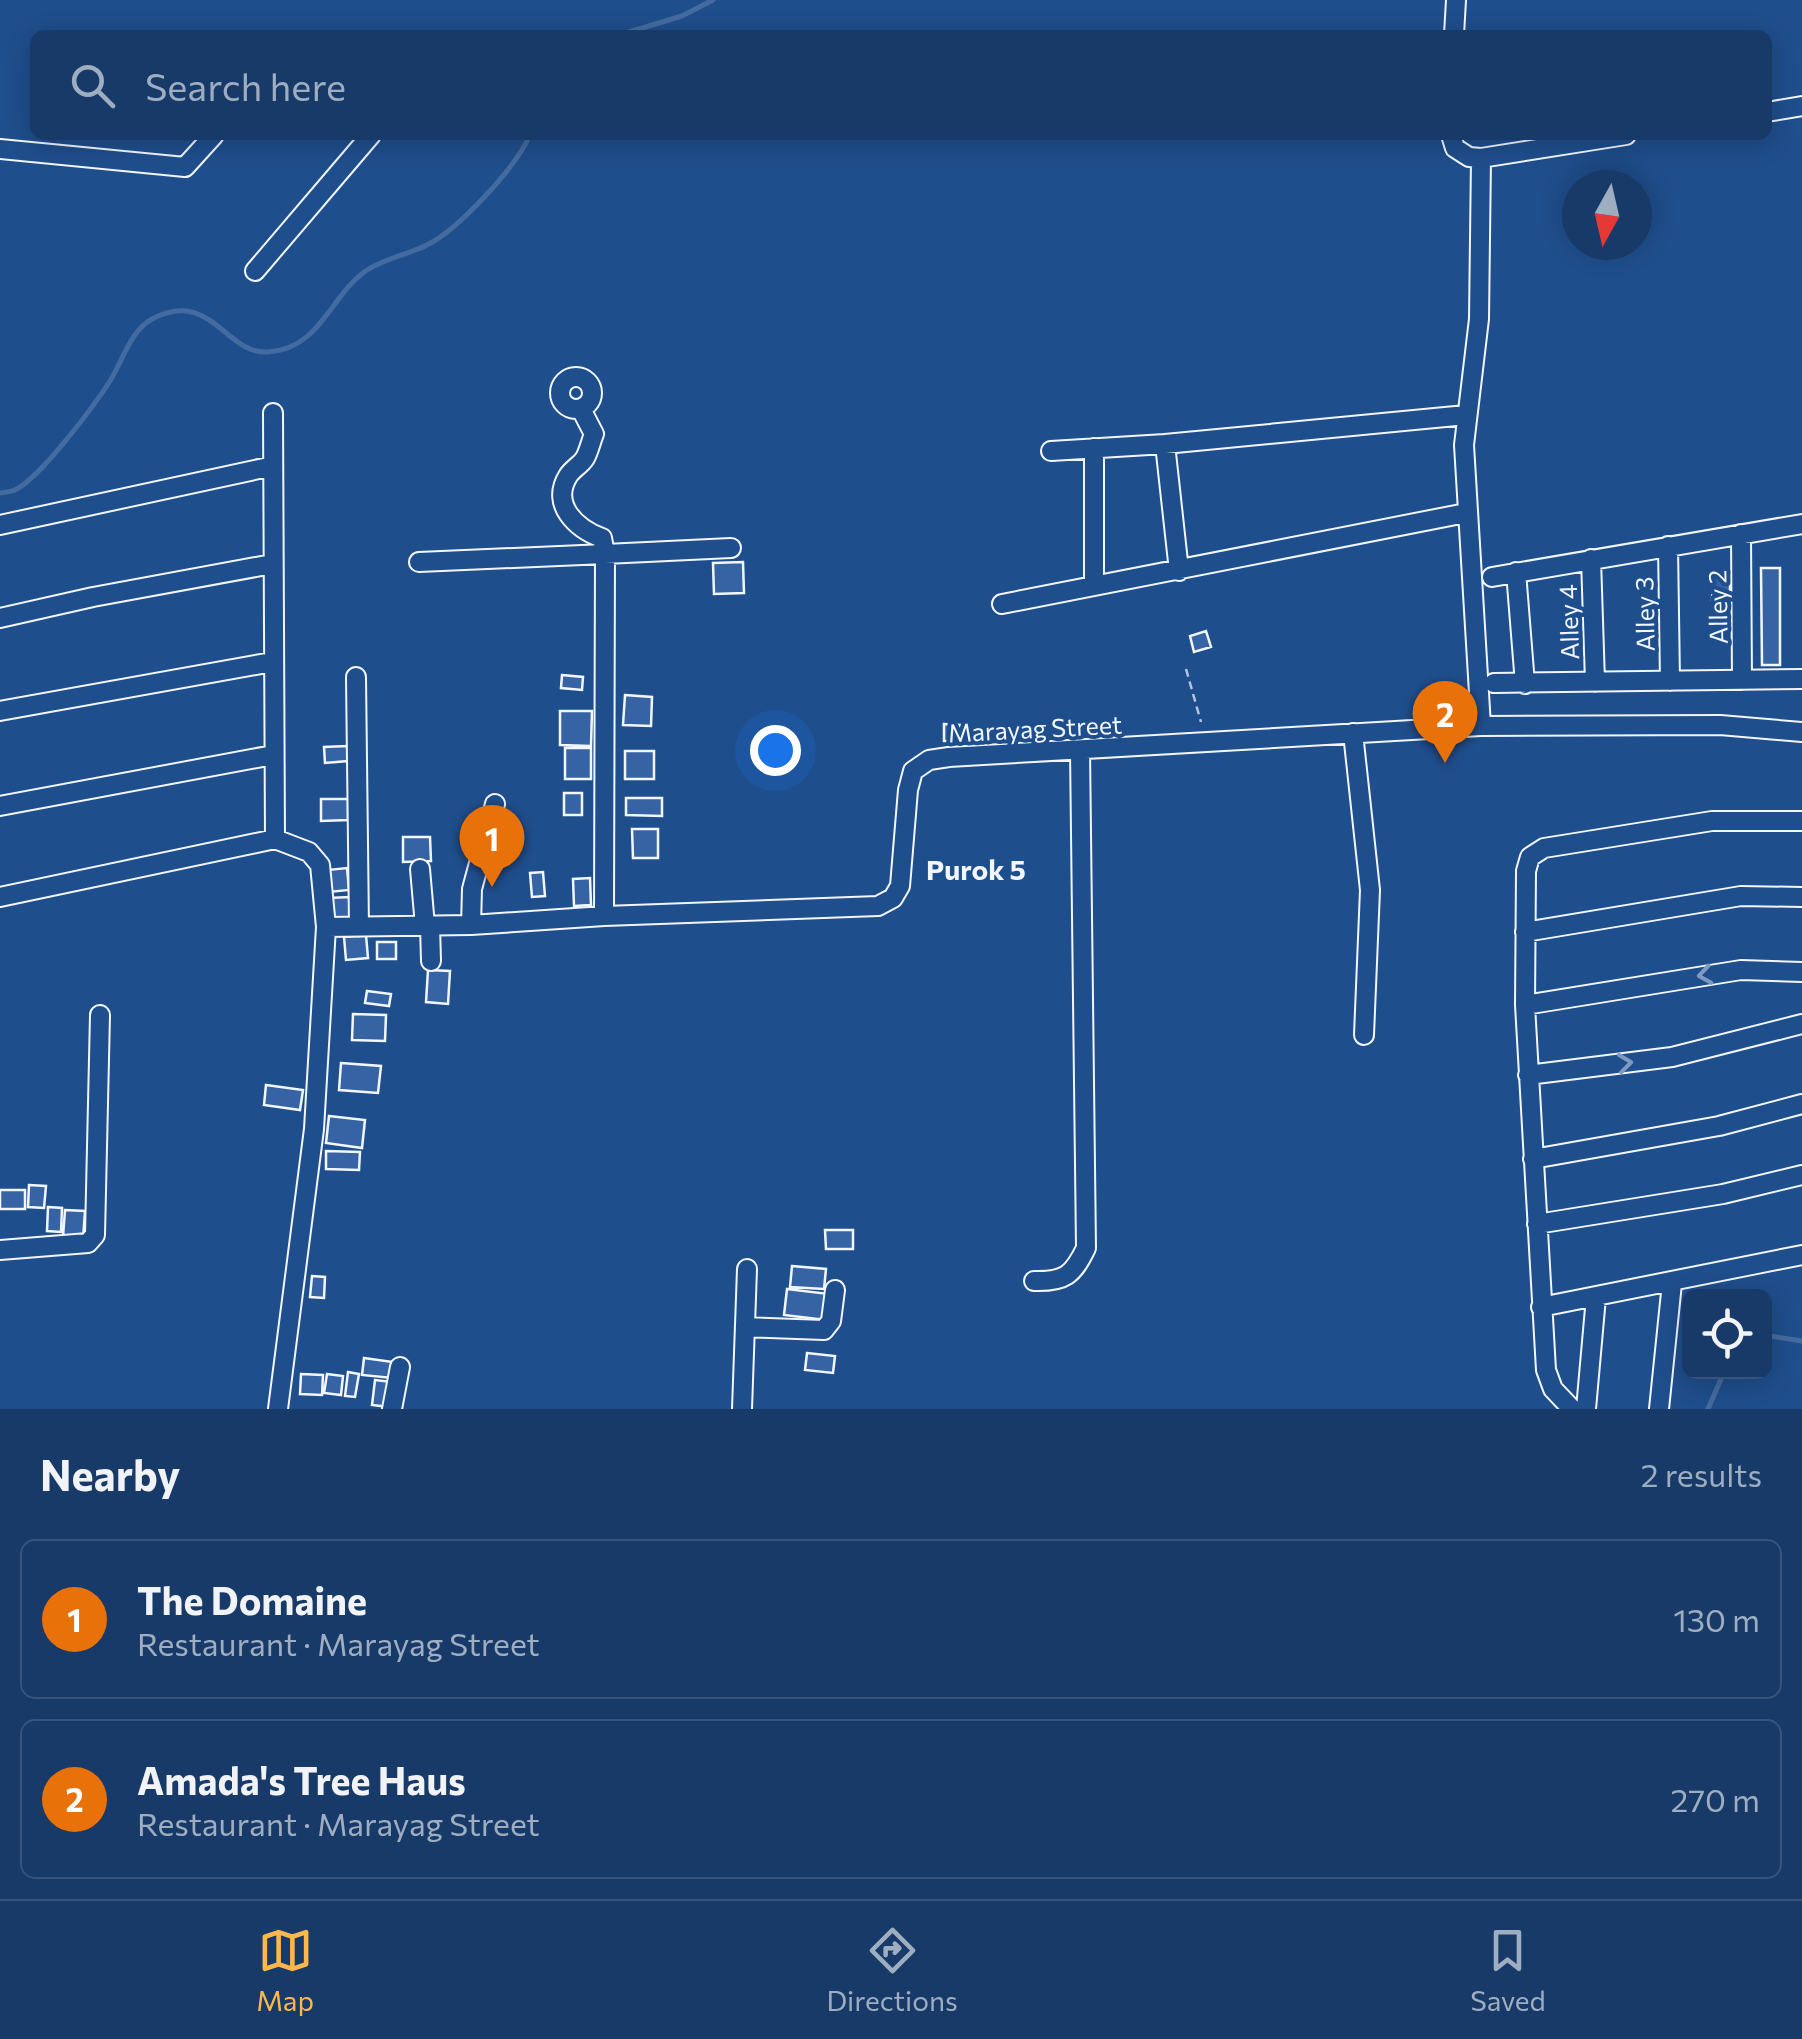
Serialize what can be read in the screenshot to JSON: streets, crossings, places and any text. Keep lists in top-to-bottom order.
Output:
{
  "streets": {
    "street": [
      "Alley 2",
      "Alley 3",
      "Alley 4",
      "Marayag Street"
    ]
  },
  "districts": ["Purok 5"],
  "north": "bottom",
  "page": {
    "search": "Search here",
    "pins": ["2", "1"],
    "heading": ["Nearby", "2 results"],
    "list": [
      {
        "mark": "1",
        "name": "The Domaine",
        "note": "Restaurant · Marayag Street",
        "value": "130 m"
      },
      {
        "mark": "2",
        "name": "Amada's Tree Haus",
        "note": "Restaurant · Marayag Street",
        "value": "270 m"
      }
    ],
    "nav": ["Map", "Directions", "Saved"]
  }
}
